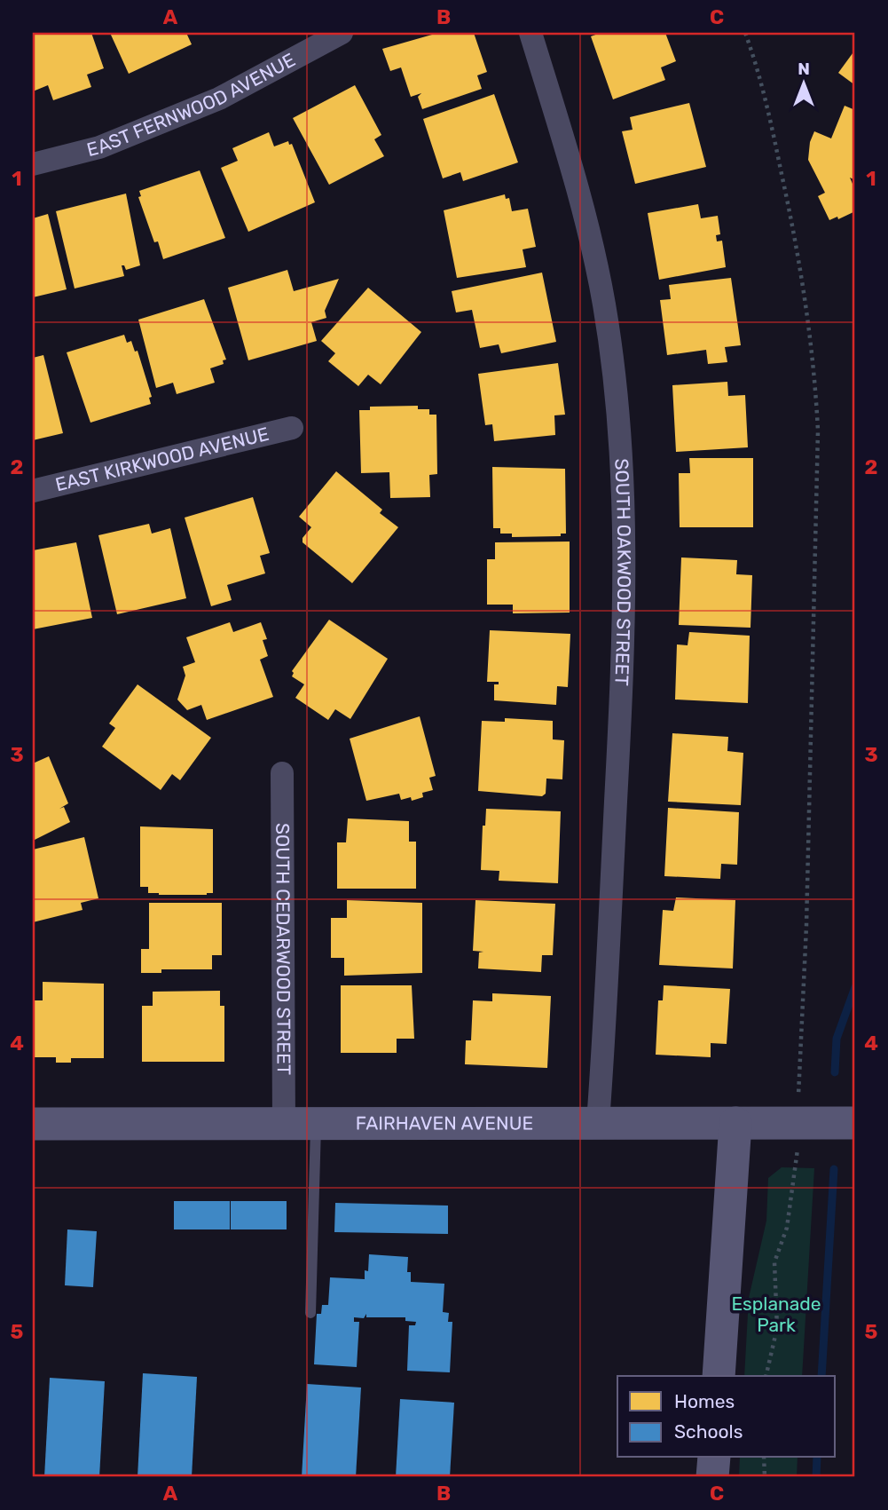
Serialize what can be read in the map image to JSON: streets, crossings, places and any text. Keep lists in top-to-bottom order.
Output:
{
  "streets": {
    "main road": ["FAIRHAVEN AVENUE"],
    "street": [
      "EAST FERNWOOD AVENUE",
      "EAST KIRKWOOD AVENUE",
      "SOUTH OAKWOOD STREET",
      "SOUTH CEDARWOOD STREET"
    ]
  },
  "crossings": [
    ["SOUTH OAKWOOD STREET", "FAIRHAVEN AVENUE"],
    ["SOUTH CEDARWOOD STREET", "FAIRHAVEN AVENUE"]
  ],
  "parks": ["Esplanade Park"],
  "legend": ["Homes", "Schools"],
  "north": "top",
  "grid": {
    "columns": ["A", "B", "C"],
    "rows": [
      "1",
      "2",
      "3",
      "4",
      "5"
    ]
  }
}
